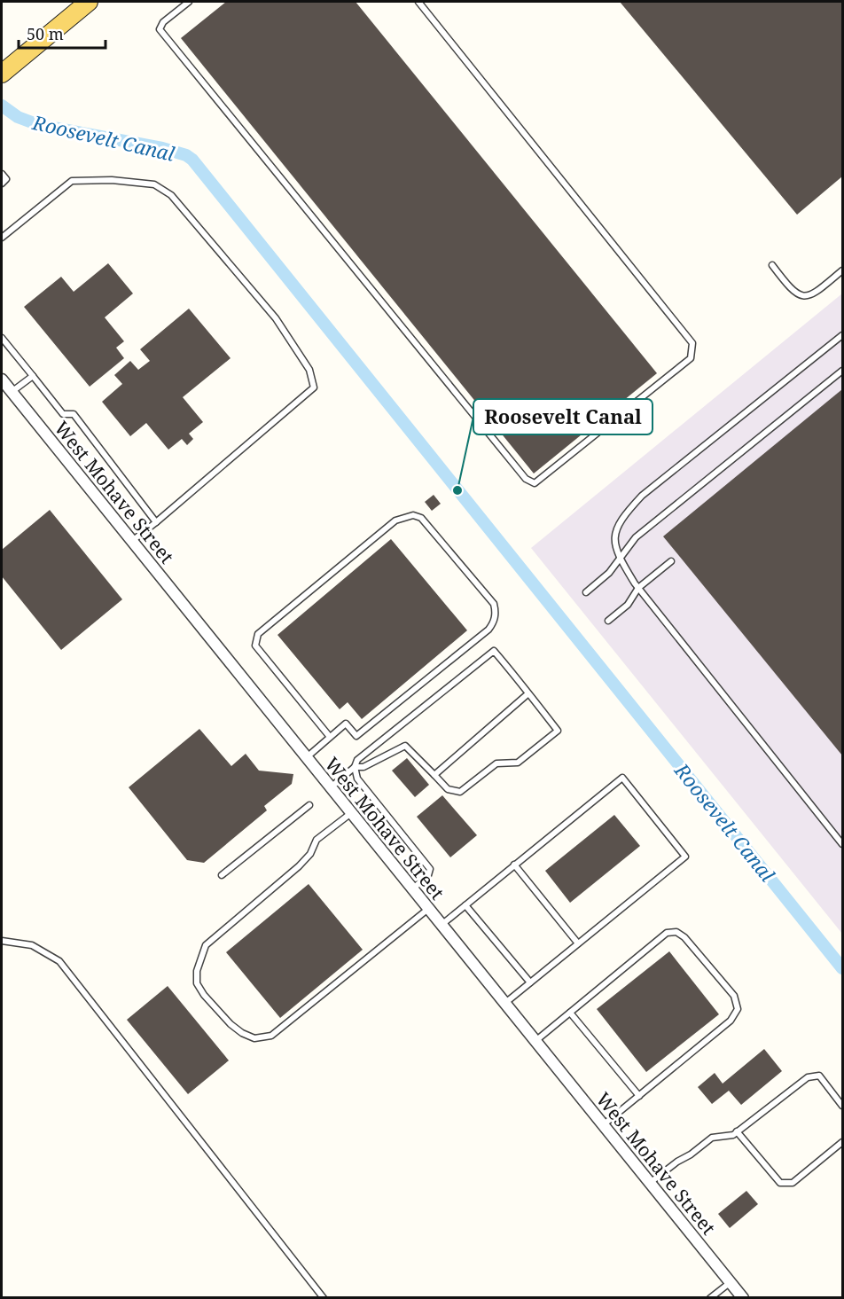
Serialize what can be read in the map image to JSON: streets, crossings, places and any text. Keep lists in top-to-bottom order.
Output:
{
  "streets": {
    "street": ["West Mohave Street"]
  },
  "water": ["Roosevelt Canal"],
  "places": ["Roosevelt Canal"],
  "scale_bar": "50 m"
}
